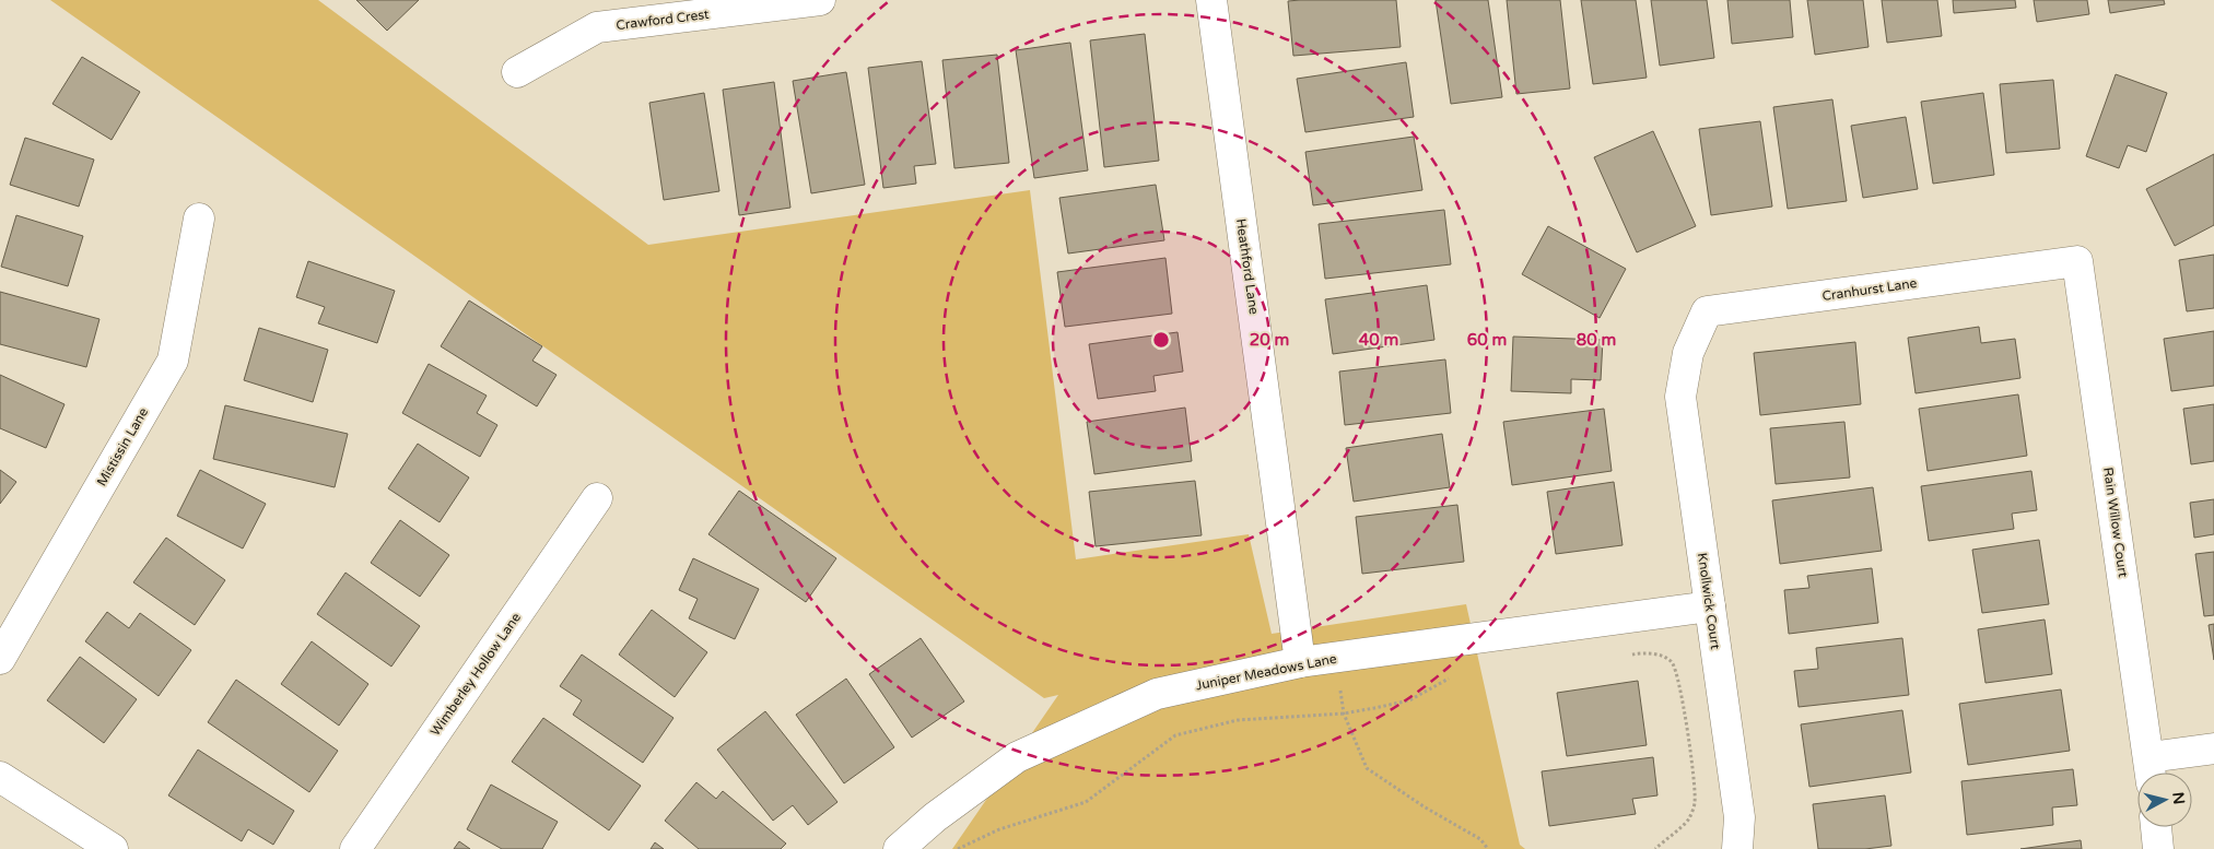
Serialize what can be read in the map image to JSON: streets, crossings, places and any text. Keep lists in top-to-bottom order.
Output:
{
  "streets": {
    "street": [
      "Crawford Crest",
      "Heathford Lane",
      "Cranhurst Lane",
      "Mistissin Lane",
      "Rain Willow Court",
      "Knollwick Court",
      "Juniper Meadows Lane",
      "Wimberley Hollow Lane"
    ]
  },
  "crossings": [
    ["Heathford Lane", "Juniper Meadows Lane"],
    ["Cranhurst Lane", "Rain Willow Court"],
    ["Cranhurst Lane", "Knollwick Court"],
    ["Knollwick Court", "Juniper Meadows Lane"]
  ],
  "north": "right",
  "rings": [
    "20 m",
    "40 m",
    "60 m",
    "80 m"
  ]
}
